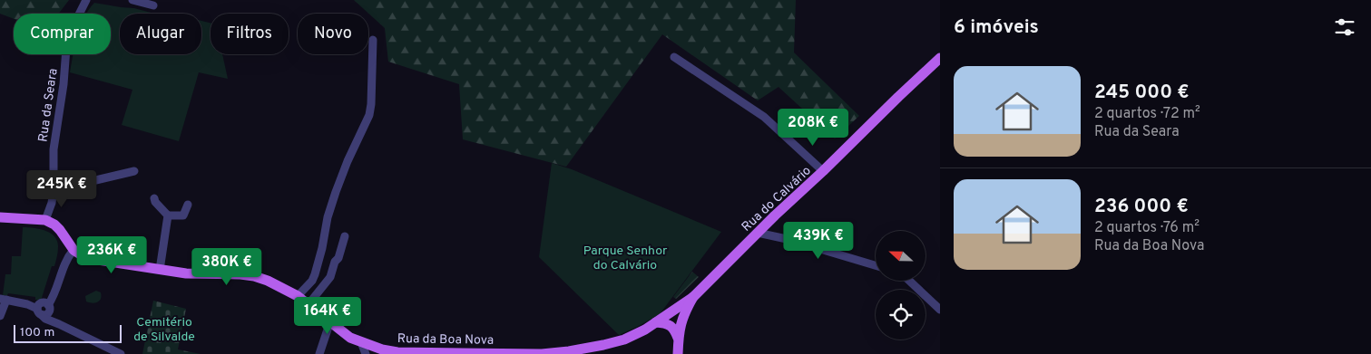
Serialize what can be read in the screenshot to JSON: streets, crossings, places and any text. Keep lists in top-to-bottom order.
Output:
{
  "streets": {
    "main road": ["Rua do Calvário", "Rua da Boa Nova"],
    "street": ["Rua da Seara"]
  },
  "crossings": [
    ["Rua do Calvário", "Rua da Boa Nova"]
  ],
  "parks": ["Parque Senhor do Calvário", "Cemitério de Silvalde"],
  "scale_bar": "100 m",
  "north": "left",
  "page": {
    "heading": "6 imóveis",
    "chip": [
      "Comprar",
      "Alugar",
      "Filtros",
      "Novo"
    ],
    "list": [
      {
        "name": "245 000 €",
        "note": "2 quartos · 72 m² · Rua da Seara"
      },
      {
        "name": "236 000 €",
        "note": "2 quartos · 76 m² · Rua da Boa Nova"
      }
    ],
    "price": [
      "208K €",
      "245K €",
      "439K €",
      "236K €",
      "380K €",
      "164K €"
    ],
    "scale": "100 m"
  }
}
